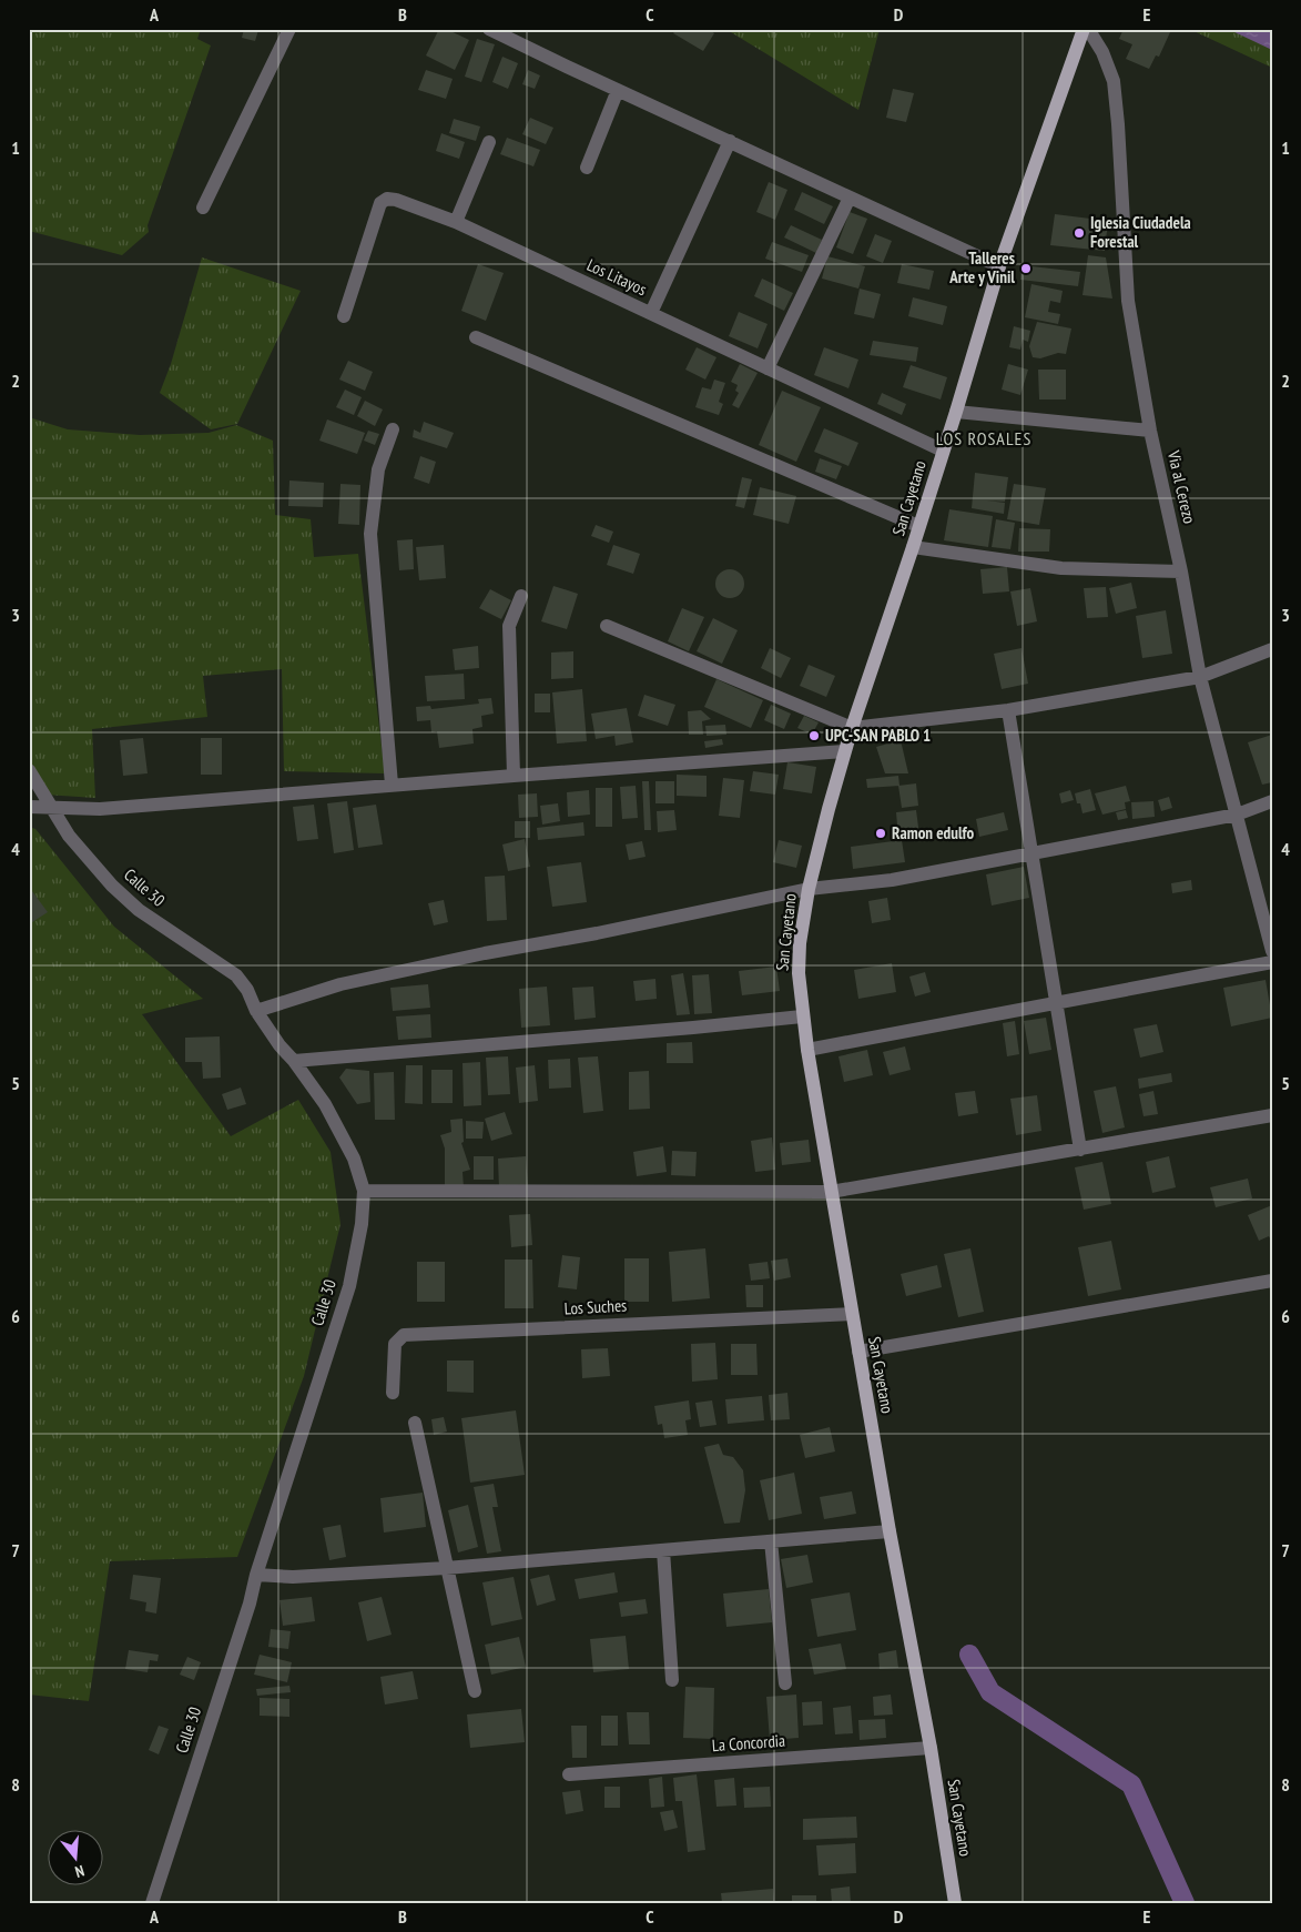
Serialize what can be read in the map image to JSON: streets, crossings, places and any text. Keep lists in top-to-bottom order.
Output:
{
  "streets": {
    "main road": ["San Cayetano"],
    "street": [
      "Los Litayos",
      "Via al Cerezo",
      "Calle 30",
      "Los Suches",
      "La Concordia"
    ]
  },
  "crossings": [
    ["Los Litayos", "San Cayetano"],
    ["San Cayetano", "Los Suches"],
    ["San Cayetano", "La Concordia"]
  ],
  "districts": ["LOS ROSALES"],
  "places": [
    "Iglesia Ciudadela Forestal",
    "Talleres Arte y Vinil",
    "UPC-SAN PABLO 1",
    "Ramon edulfo"
  ],
  "north": "bottom",
  "grid": {
    "columns": [
      "A",
      "B",
      "C",
      "D",
      "E"
    ],
    "rows": [
      "1",
      "2",
      "3",
      "4",
      "5",
      "6",
      "7",
      "8"
    ]
  }
}
